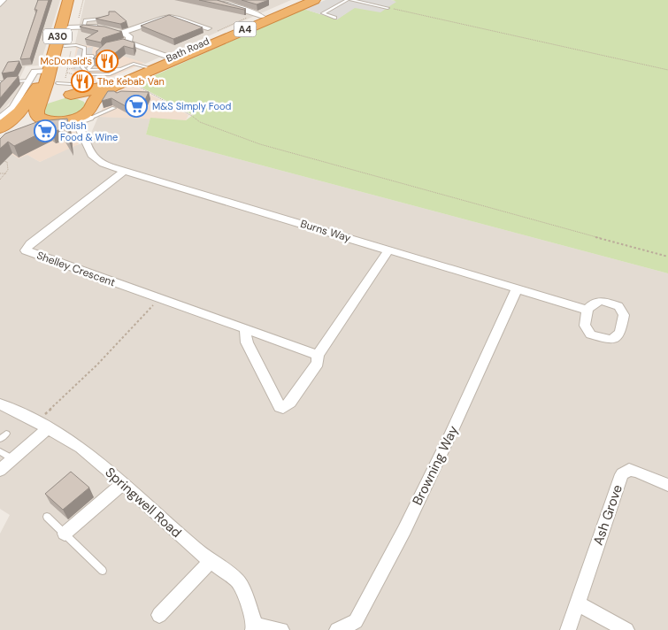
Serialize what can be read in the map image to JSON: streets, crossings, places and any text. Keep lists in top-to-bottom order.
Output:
{
  "streets": {
    "highway": ["A4", "A30", "Bath Road"],
    "street": [
      "Burns Way",
      "Shelley Crescent",
      "Browning Way",
      "Springwell Road",
      "Ash Grove"
    ]
  },
  "crossings": [
    ["A30", "Bath Road"],
    ["Bath Road", "Burns Way"],
    ["Burns Way", "Shelley Crescent"],
    ["Burns Way", "Browning Way"]
  ],
  "places": {
    "restaurant": ["McDonald's", "The Kebab Van"],
    "supermarket": ["M&S Simply Food", "Polish Food & Wine"]
  }
}
